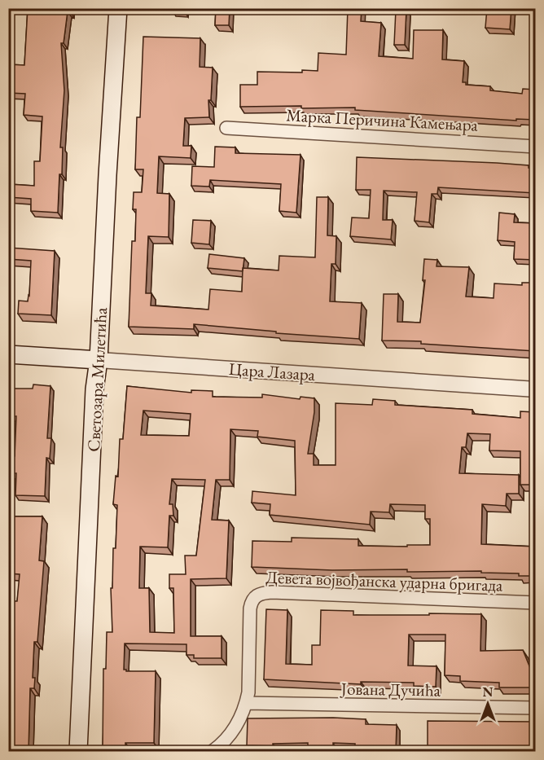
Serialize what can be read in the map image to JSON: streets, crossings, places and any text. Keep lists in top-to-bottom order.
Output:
{
  "streets": {
    "main road": ["Цара Лазара", "Светозара Милетића"],
    "street": ["Марка Перичина Камењара", "Девета војвођанска ударна бригада", "Јована Дучића"]
  },
  "crossings": [
    ["Цара Лазара", "Светозара Милетића"],
    ["Девета војвођанска ударна бригада", "Јована Дучића"]
  ],
  "north": "top"
}
